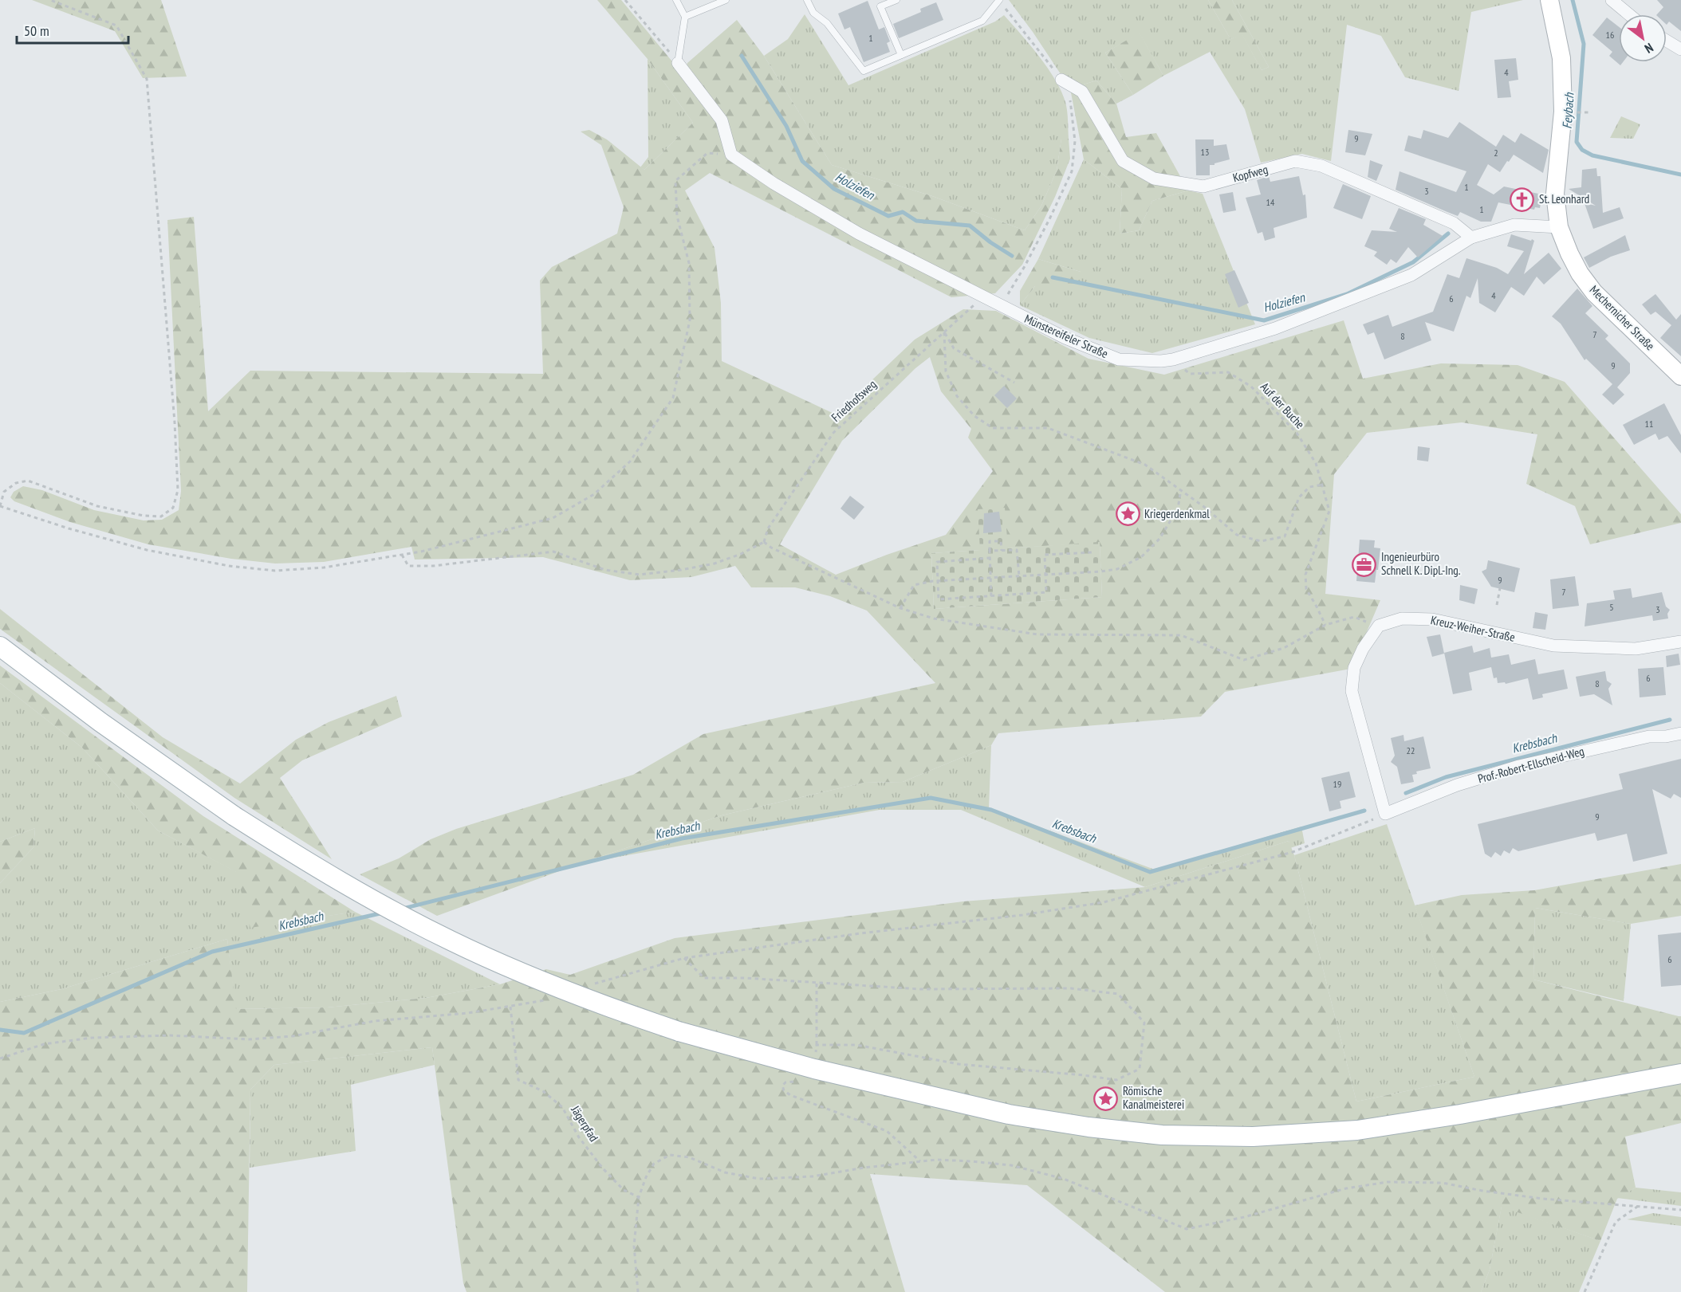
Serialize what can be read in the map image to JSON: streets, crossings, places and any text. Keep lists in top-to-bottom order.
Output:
{
  "streets": {
    "main road": ["Mechernicher Straße"],
    "street": [
      "Kopfweg",
      "Münstereifeler Straße",
      "Kreuz-Weiher-Straße",
      "Prof.-Robert-Ellscheid-Weg"
    ],
    "path": ["Friedhofsweg", "Auf der Buche", "Jägerpfad"]
  },
  "crossings": [
    ["Kopfweg", "Münstereifeler Straße"],
    ["Mechernicher Straße", "Münstereifeler Straße"],
    ["Münstereifeler Straße", "Friedhofsweg"],
    ["Münstereifeler Straße", "Auf der Buche"]
  ],
  "water": ["Feybach", "Holziefen", "Krebsbach"],
  "places": {
    "church": ["St. Leonhard"],
    "place": ["Kriegerdenkmal", "Römische Kanalmeisterei"],
    "office": ["Ingenieurbüro Schnell K. Dipl.-Ing."]
  },
  "house_numbers": [
    "16",
    "1",
    "4",
    "9",
    "13",
    "2",
    "1",
    "3",
    "14",
    "1",
    "4",
    "6",
    "7",
    "8",
    "9",
    "11",
    "9",
    "7",
    "5",
    "3",
    "6",
    "8",
    "22",
    "19",
    "9",
    "6"
  ],
  "scale_bar": "50 m",
  "north": "bottom right"
}
